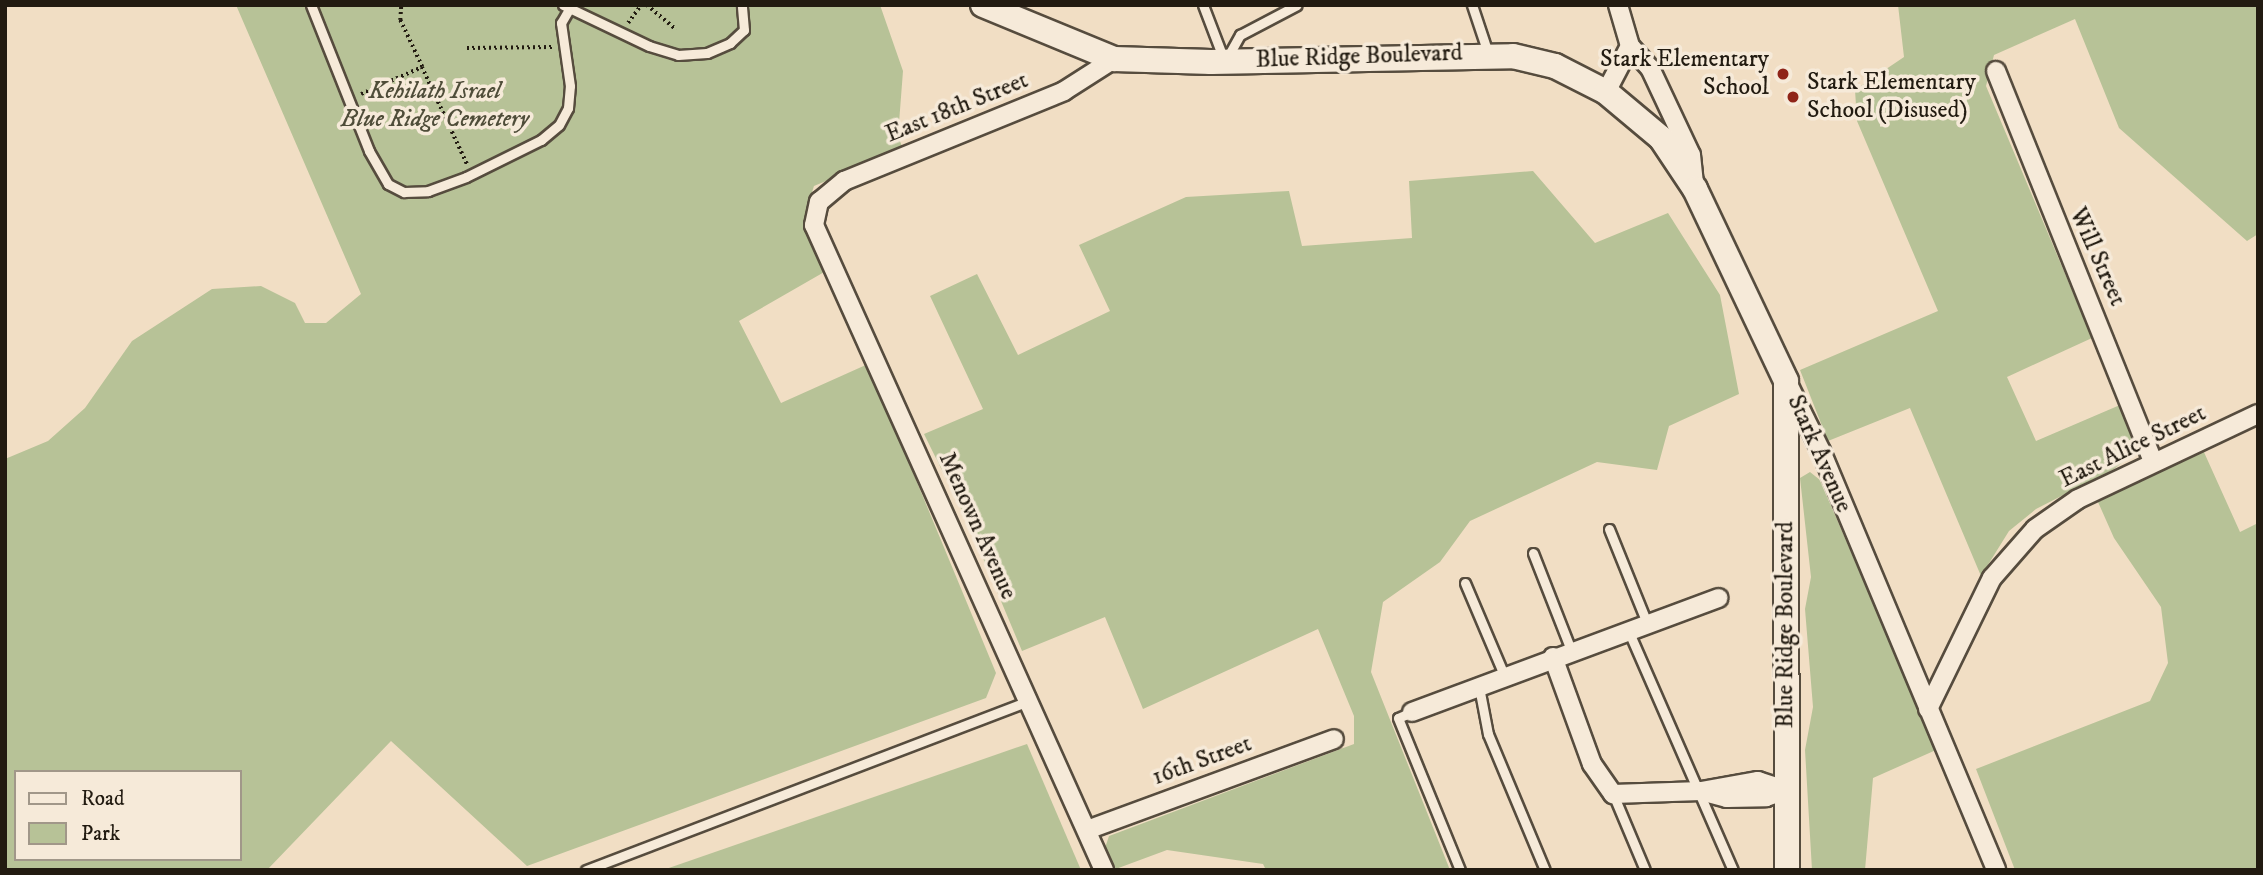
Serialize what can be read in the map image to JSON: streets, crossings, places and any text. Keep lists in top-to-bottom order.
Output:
{
  "streets": {
    "main road": ["Blue Ridge Boulevard", "Stark Avenue"],
    "street": [
      "East 18th Street",
      "Will Street",
      "East Alice Street",
      "Menown Avenue",
      "16th Street"
    ]
  },
  "crossings": [
    ["Blue Ridge Boulevard", "East 18th Street"],
    ["Blue Ridge Boulevard", "Stark Avenue"],
    ["East 18th Street", "Menown Avenue"],
    ["Will Street", "East Alice Street"],
    ["East Alice Street", "Stark Avenue"],
    ["Menown Avenue", "16th Street"]
  ],
  "parks": ["Kehilath Israel Blue Ridge Cemetery"],
  "places": ["Stark Elementary School", "Stark Elementary School (Disused)"],
  "legend": ["Road", "Park"]
}
